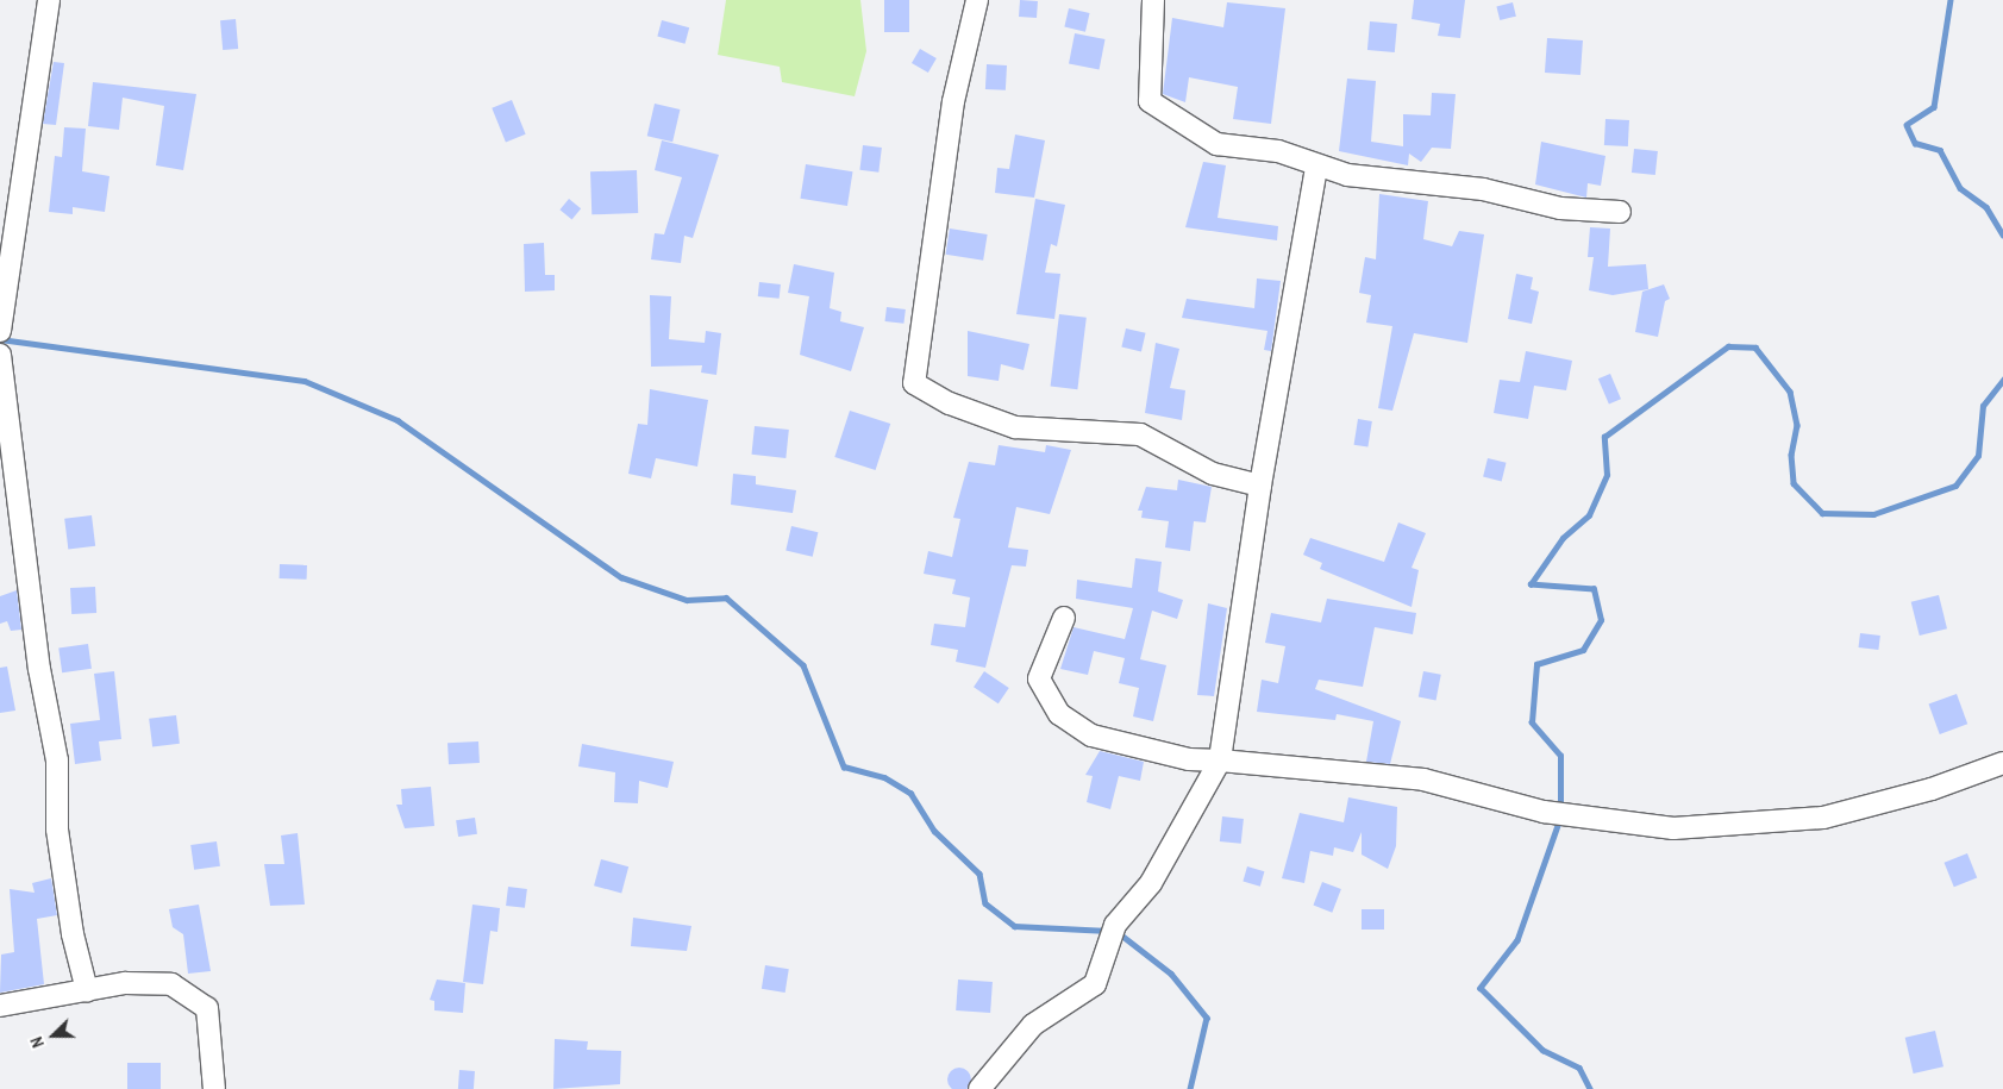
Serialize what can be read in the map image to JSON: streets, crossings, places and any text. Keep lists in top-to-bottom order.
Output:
{
  "north": "left"
}
